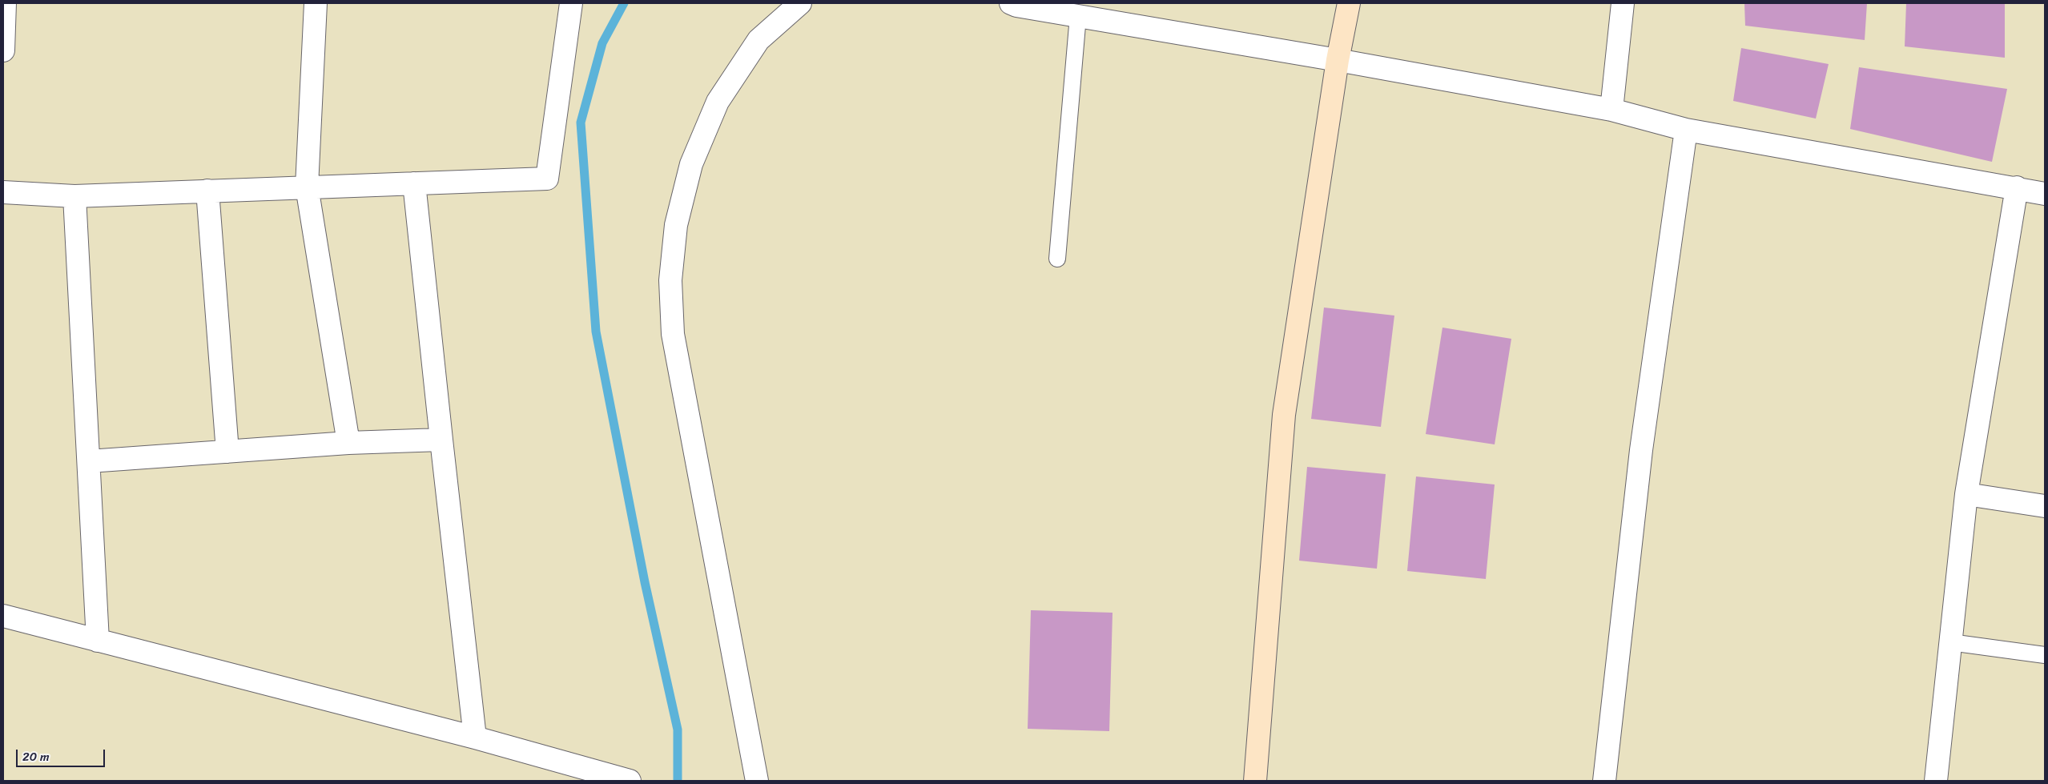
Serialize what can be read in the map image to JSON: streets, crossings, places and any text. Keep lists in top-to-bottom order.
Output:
{
  "scale_bar": "20 m"
}
